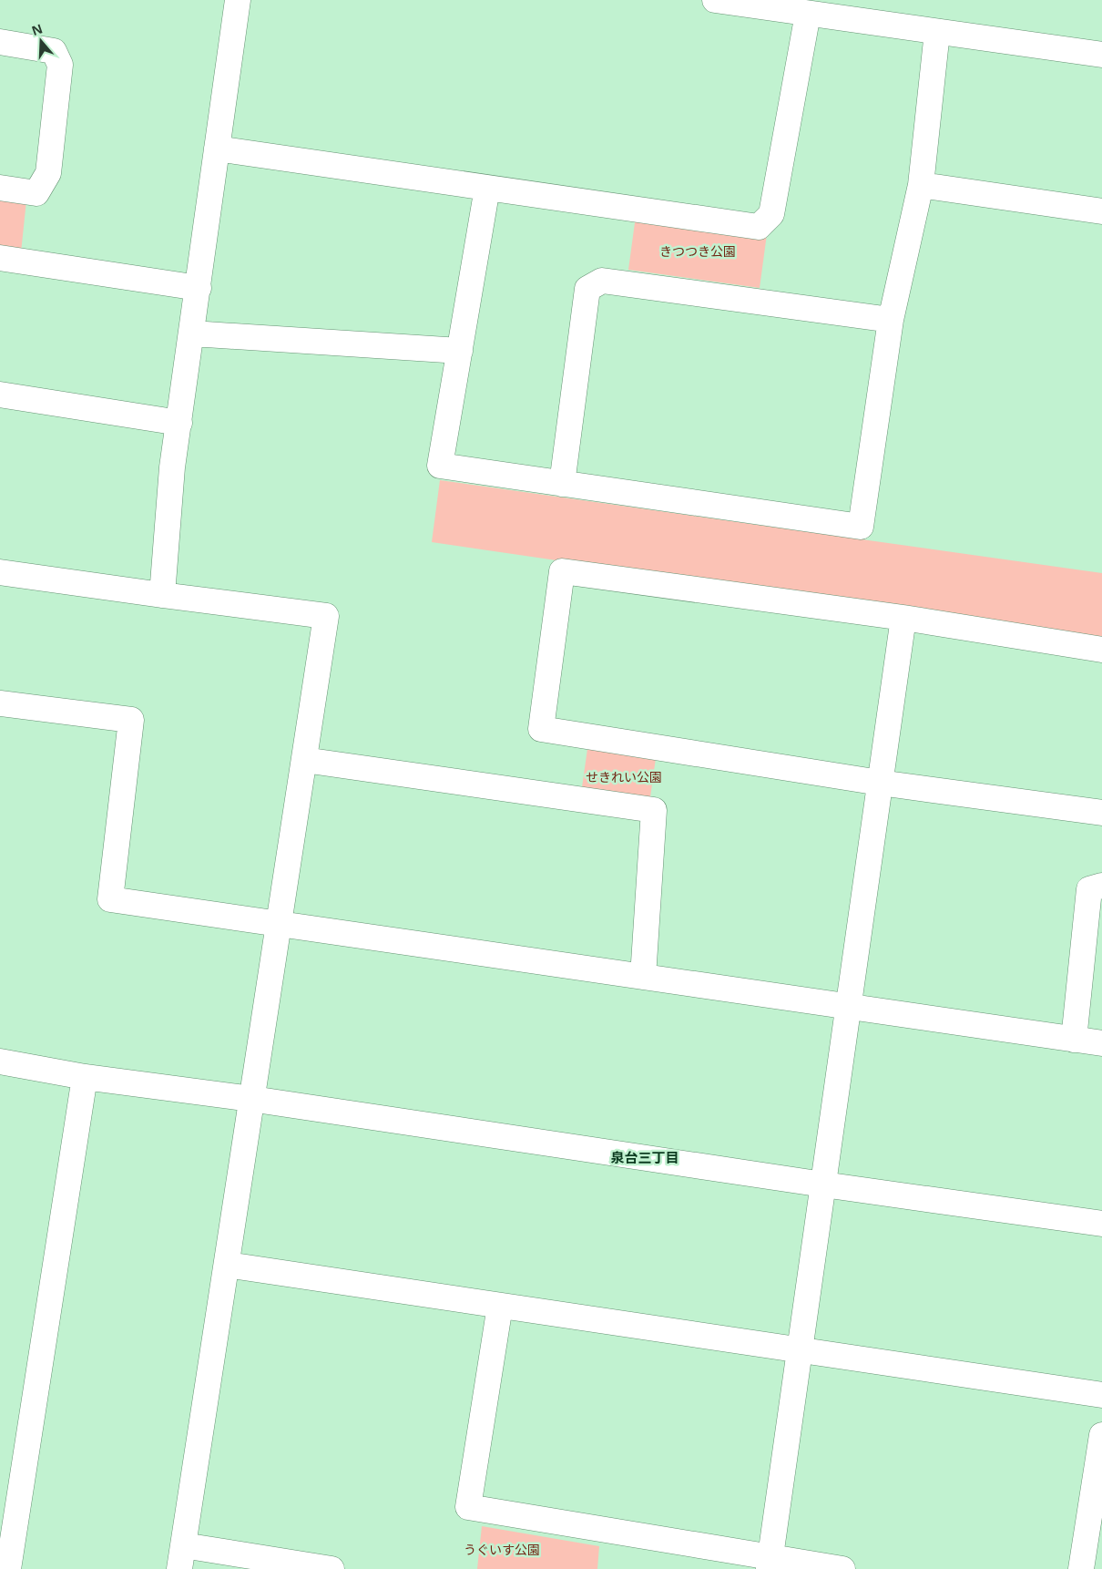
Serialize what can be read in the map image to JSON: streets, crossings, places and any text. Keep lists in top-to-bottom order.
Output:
{
  "districts": ["泉台三丁目"],
  "parks": ["きつつき公園", "せきれい公園", "うぐいす公園"],
  "north": "top"
}
